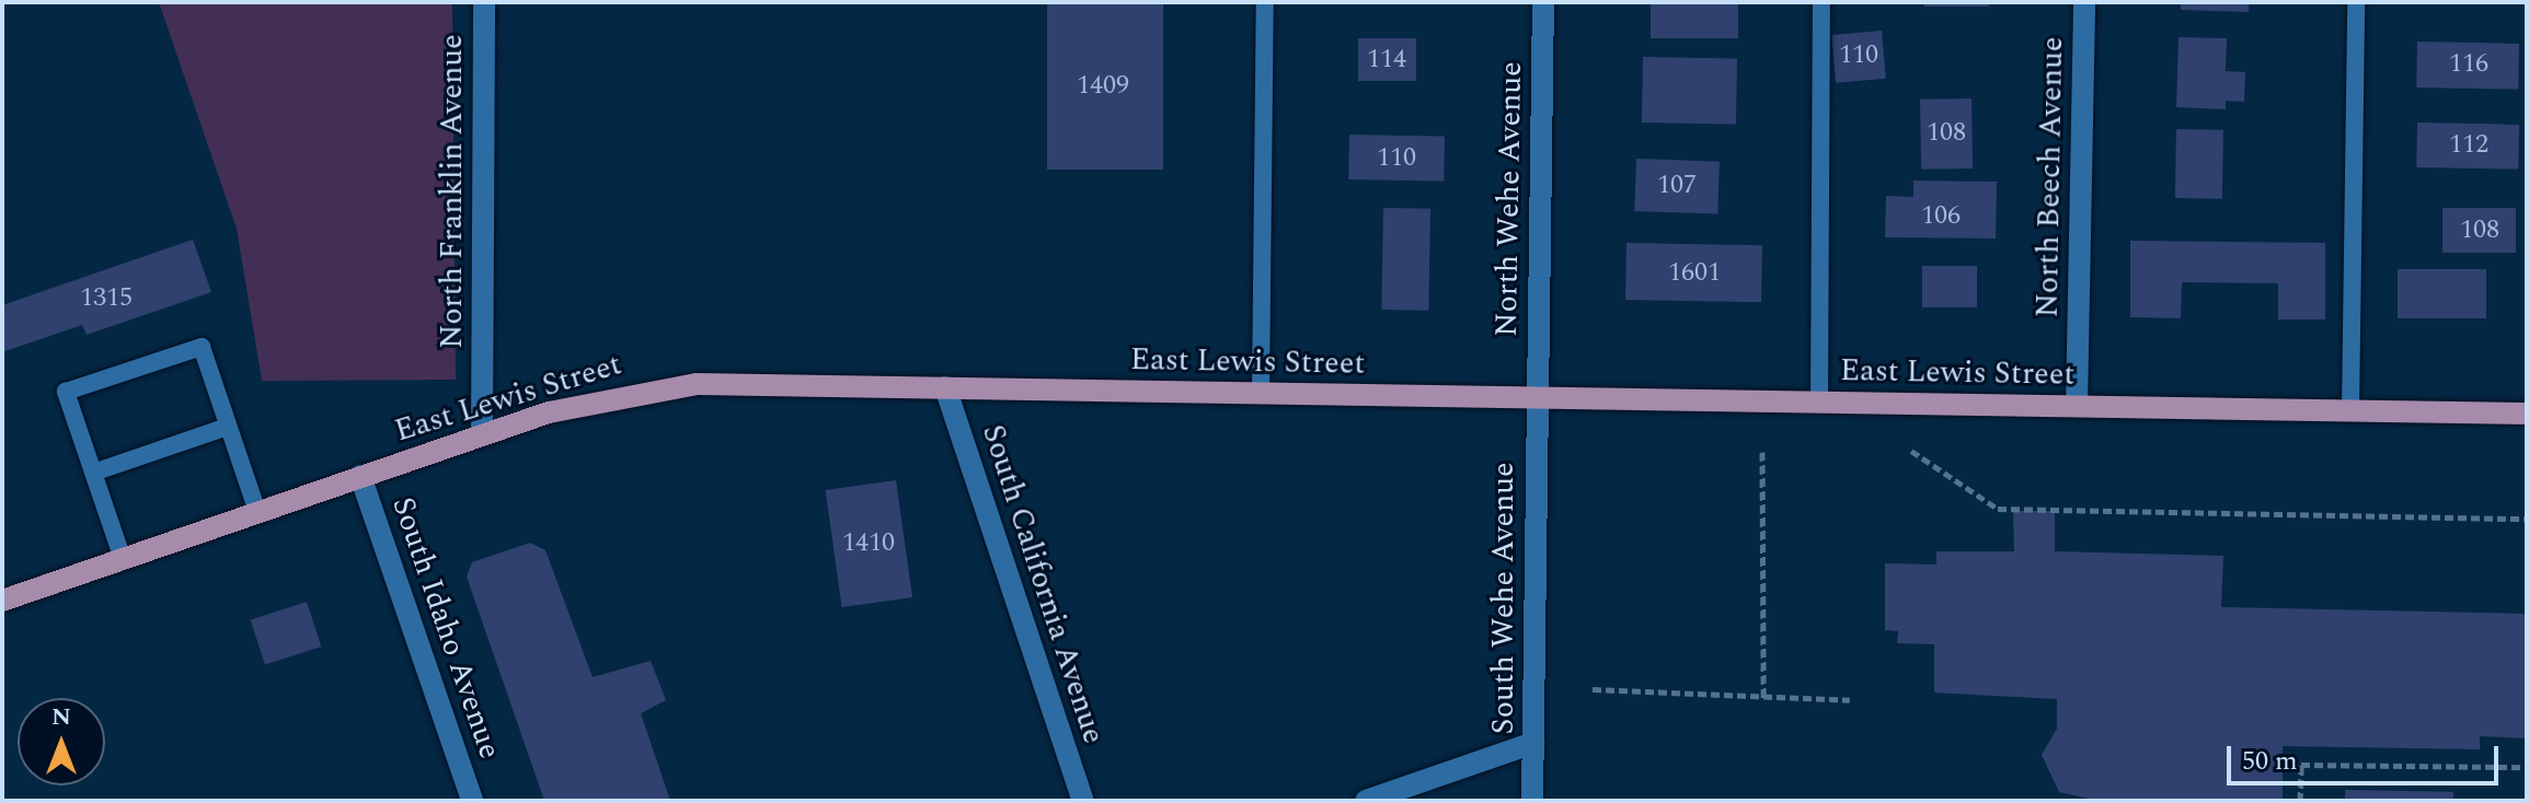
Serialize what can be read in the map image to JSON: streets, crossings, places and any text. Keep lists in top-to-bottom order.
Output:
{
  "streets": {
    "main road": ["East Lewis Street"],
    "street": [
      "North Beech Avenue",
      "North Franklin Avenue",
      "North Wehe Avenue",
      "South California Avenue",
      "South Wehe Avenue",
      "South Idaho Avenue"
    ]
  },
  "crossings": [
    ["North Beech Avenue", "East Lewis Street"],
    ["North Franklin Avenue", "East Lewis Street"],
    ["North Wehe Avenue", "East Lewis Street"],
    ["North Wehe Avenue", "South Wehe Avenue"],
    ["East Lewis Street", "South California Avenue"],
    ["East Lewis Street", "South Wehe Avenue"],
    ["East Lewis Street", "South Idaho Avenue"]
  ],
  "house_numbers": [
    "110",
    "114",
    "116",
    "1409",
    "108",
    "112",
    "110",
    "107",
    "106",
    "108",
    "1601",
    "1315",
    "1410"
  ],
  "scale_bar": "50 m",
  "north": "top"
}
